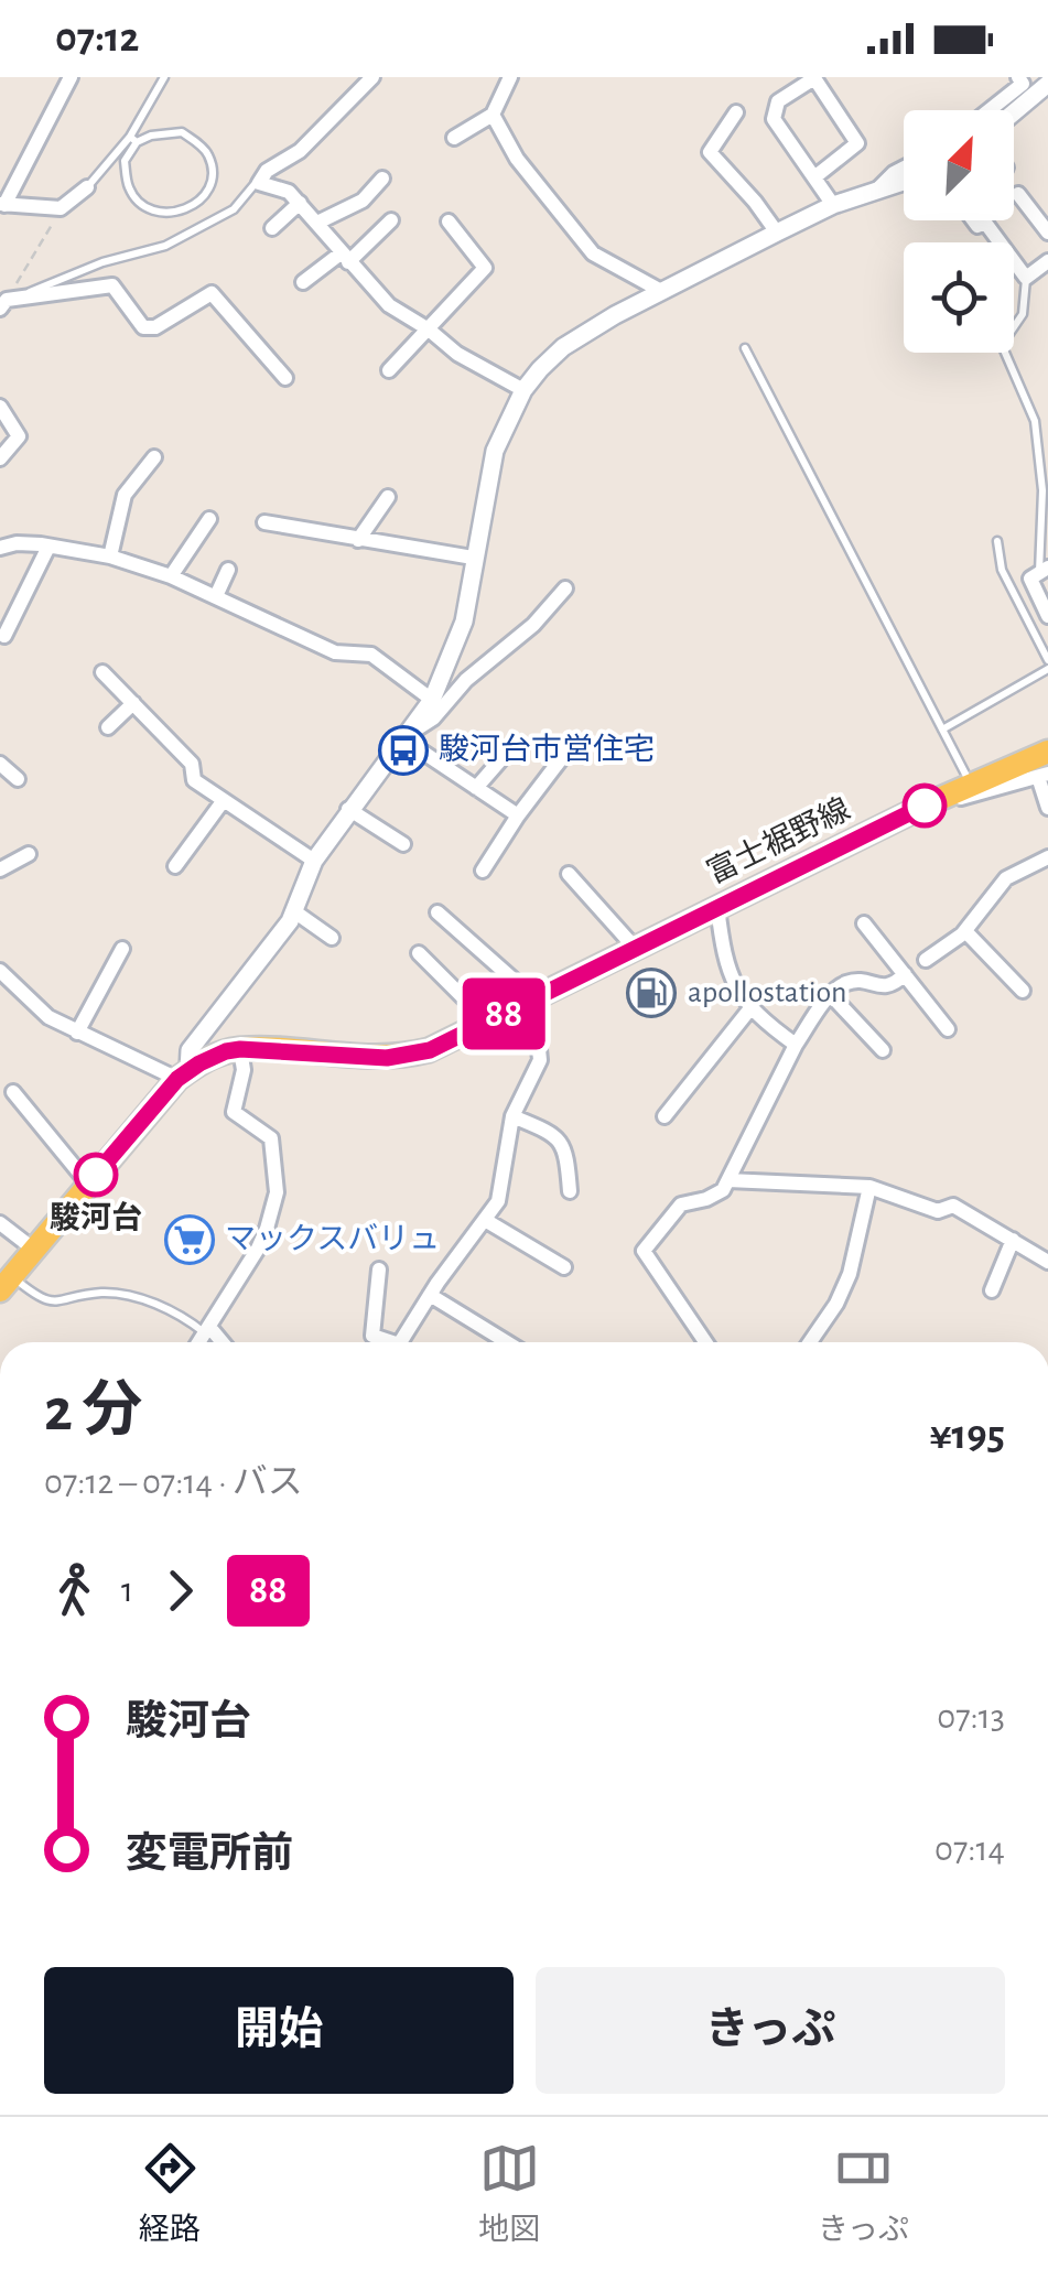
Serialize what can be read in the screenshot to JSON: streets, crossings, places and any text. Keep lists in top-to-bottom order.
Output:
{
  "streets": {
    "main road": ["富士裾野線"]
  },
  "places": {
    "bus stop": ["駿河台市営住宅"],
    "fuel station": ["apollostation"],
    "other": ["駿河台"],
    "supermarket": ["マックスバリュ"]
  },
  "lines": ["bus line 88"],
  "north": "top right",
  "page": {
    "status": "07:12",
    "on_map": "88",
    "heading": ["2 分", "07:12 – 07:14 · バス", "¥195"],
    "legs": ["1", "88"],
    "list": [
      {
        "name": "駿河台",
        "value": "07:13"
      },
      {
        "name": "変電所前",
        "value": "07:14"
      }
    ],
    "buttons": ["開始", "きっぷ"],
    "tabs": ["経路", "地図", "きっぷ"]
  }
}
